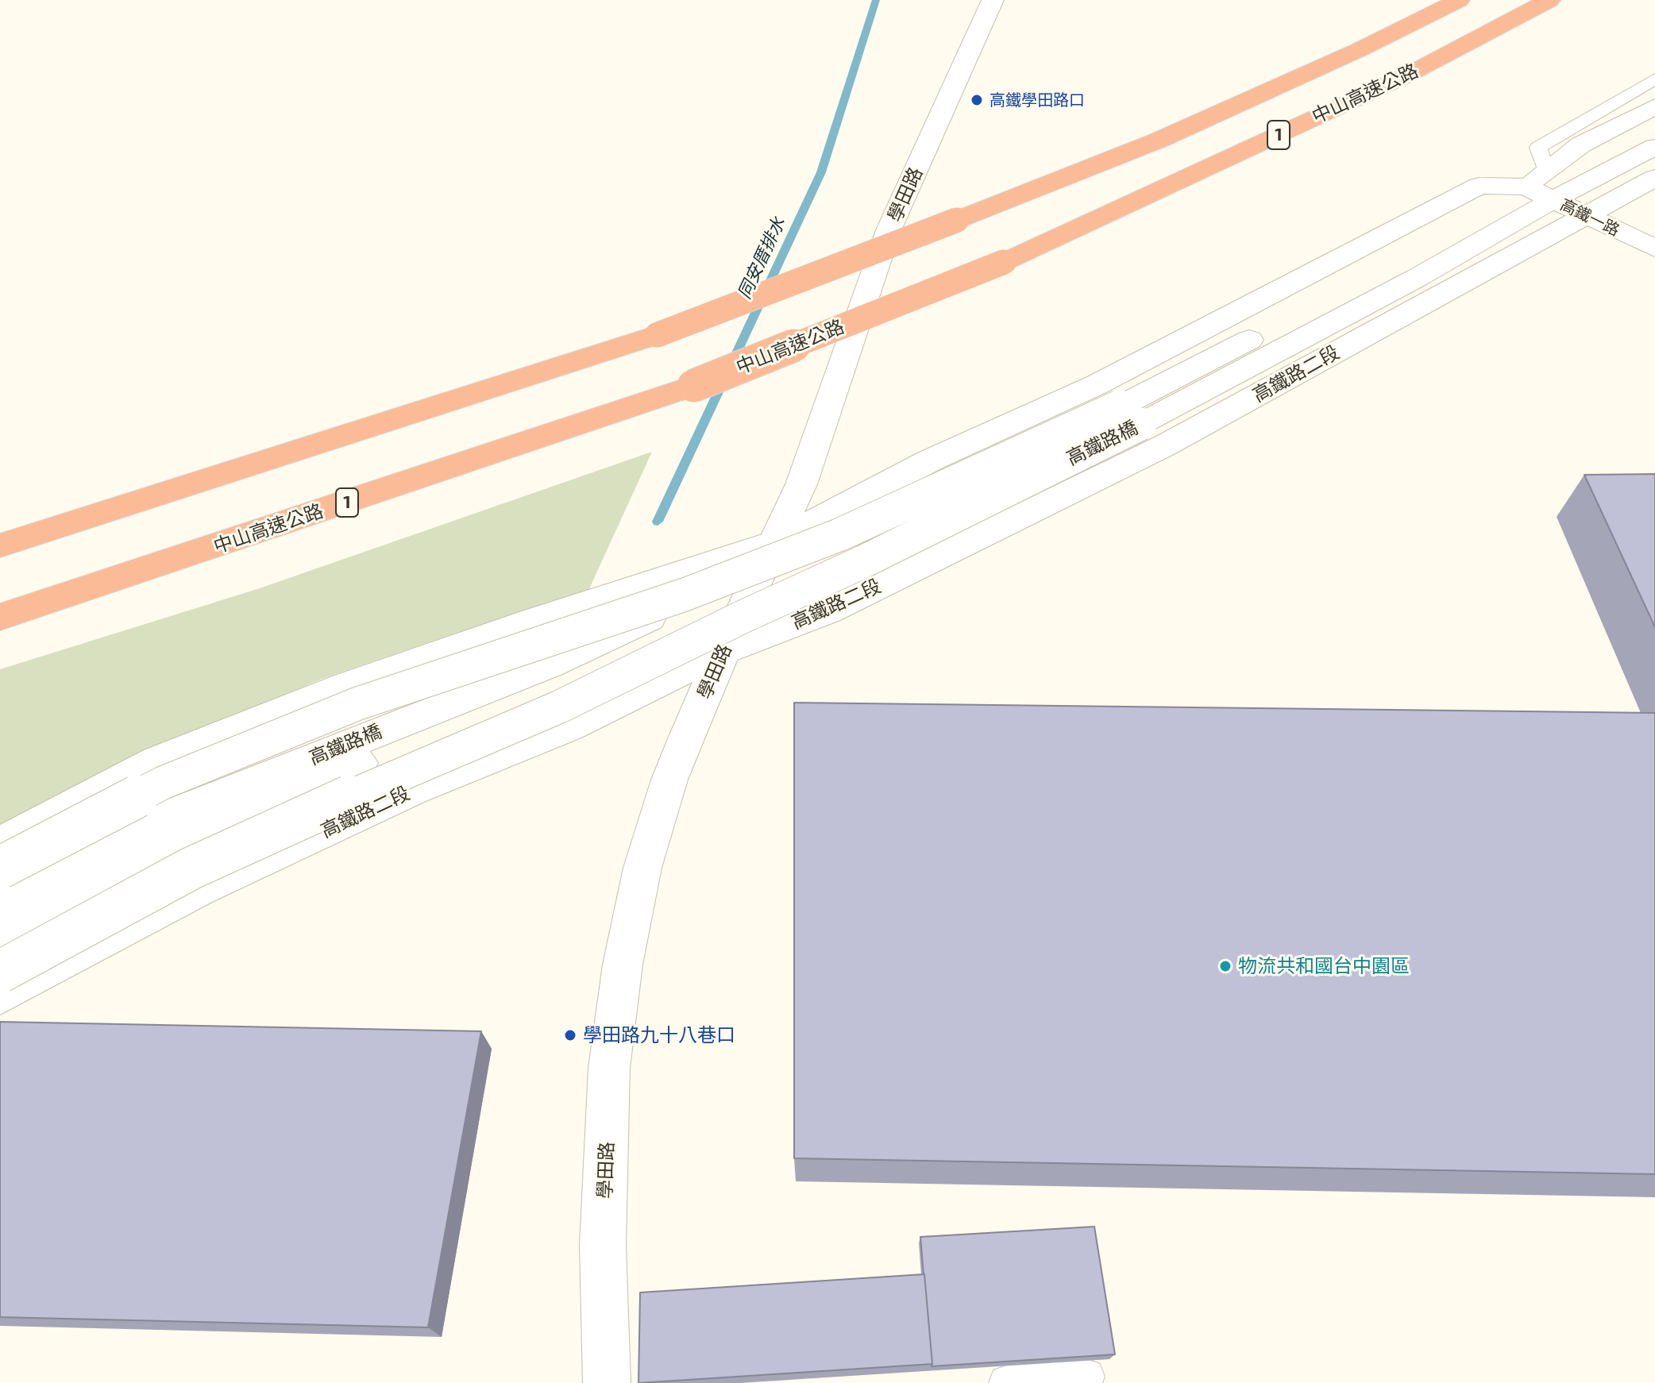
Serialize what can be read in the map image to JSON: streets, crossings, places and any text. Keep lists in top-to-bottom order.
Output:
{
  "streets": {
    "highway": ["中山高速公路", "1"],
    "street": [
      "學田路",
      "高鐵一路",
      "高鐵路二段",
      "高鐵路橋"
    ]
  },
  "crossings": [
    ["學田路", "高鐵路二段"],
    ["學田路", "高鐵路橋"],
    ["高鐵一路", "高鐵路二段"],
    ["高鐵一路", "高鐵路橋"],
    ["高鐵路二段", "高鐵路橋"]
  ],
  "water": ["同安厝排水"],
  "places": ["高鐵學田路口", "物流共和國台中園區", "學田路九十八巷口"]
}
